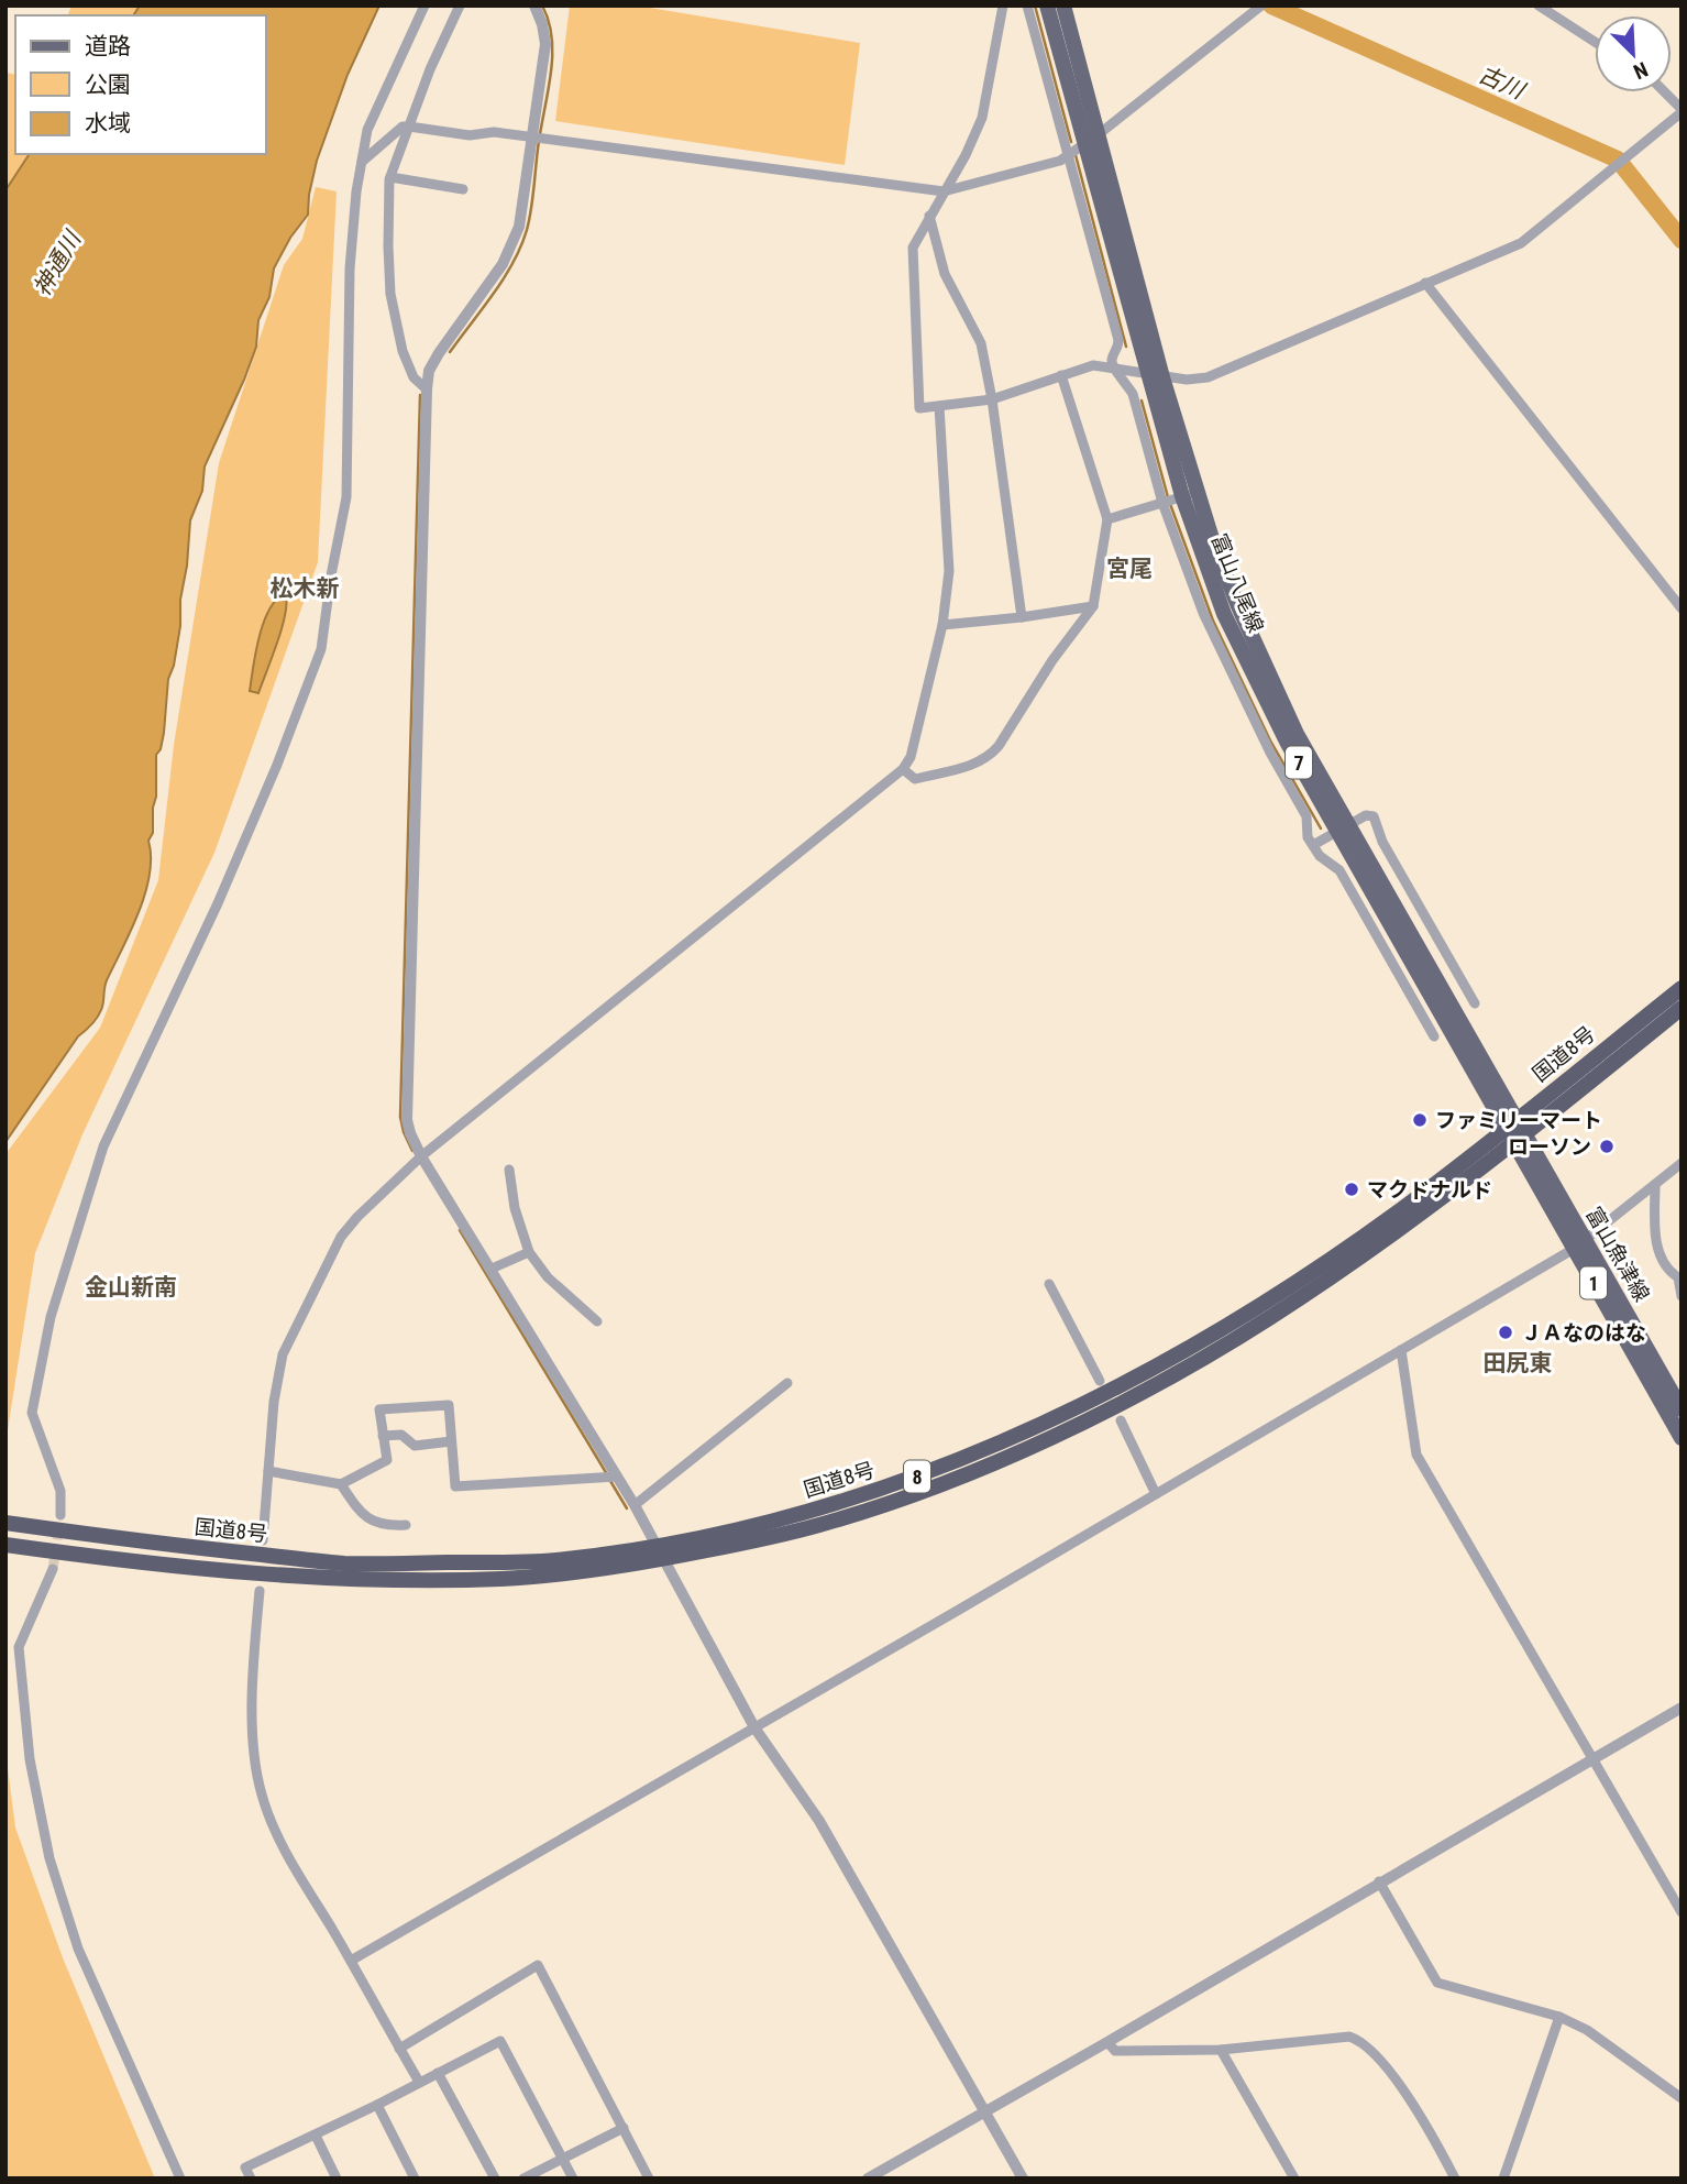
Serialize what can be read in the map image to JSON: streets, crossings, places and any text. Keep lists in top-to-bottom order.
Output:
{
  "streets": {
    "highway": ["国道8号", "8"],
    "main road": [
      "富山八尾線",
      "7",
      "富山魚津線",
      "1"
    ]
  },
  "crossings": [
    ["富山八尾線", "国道8号"],
    ["富山八尾線", "富山魚津線"],
    ["国道8号", "富山魚津線"]
  ],
  "districts": [
    "宮尾",
    "松木新",
    "金山新南",
    "田尻東"
  ],
  "water": ["古川", "神通川"],
  "places": [
    "ファミリーマート",
    "ローソン",
    "マクドナルド",
    "ＪＡなのはな"
  ],
  "legend": ["道路", "公園", "水域"],
  "north": "bottom right"
}
